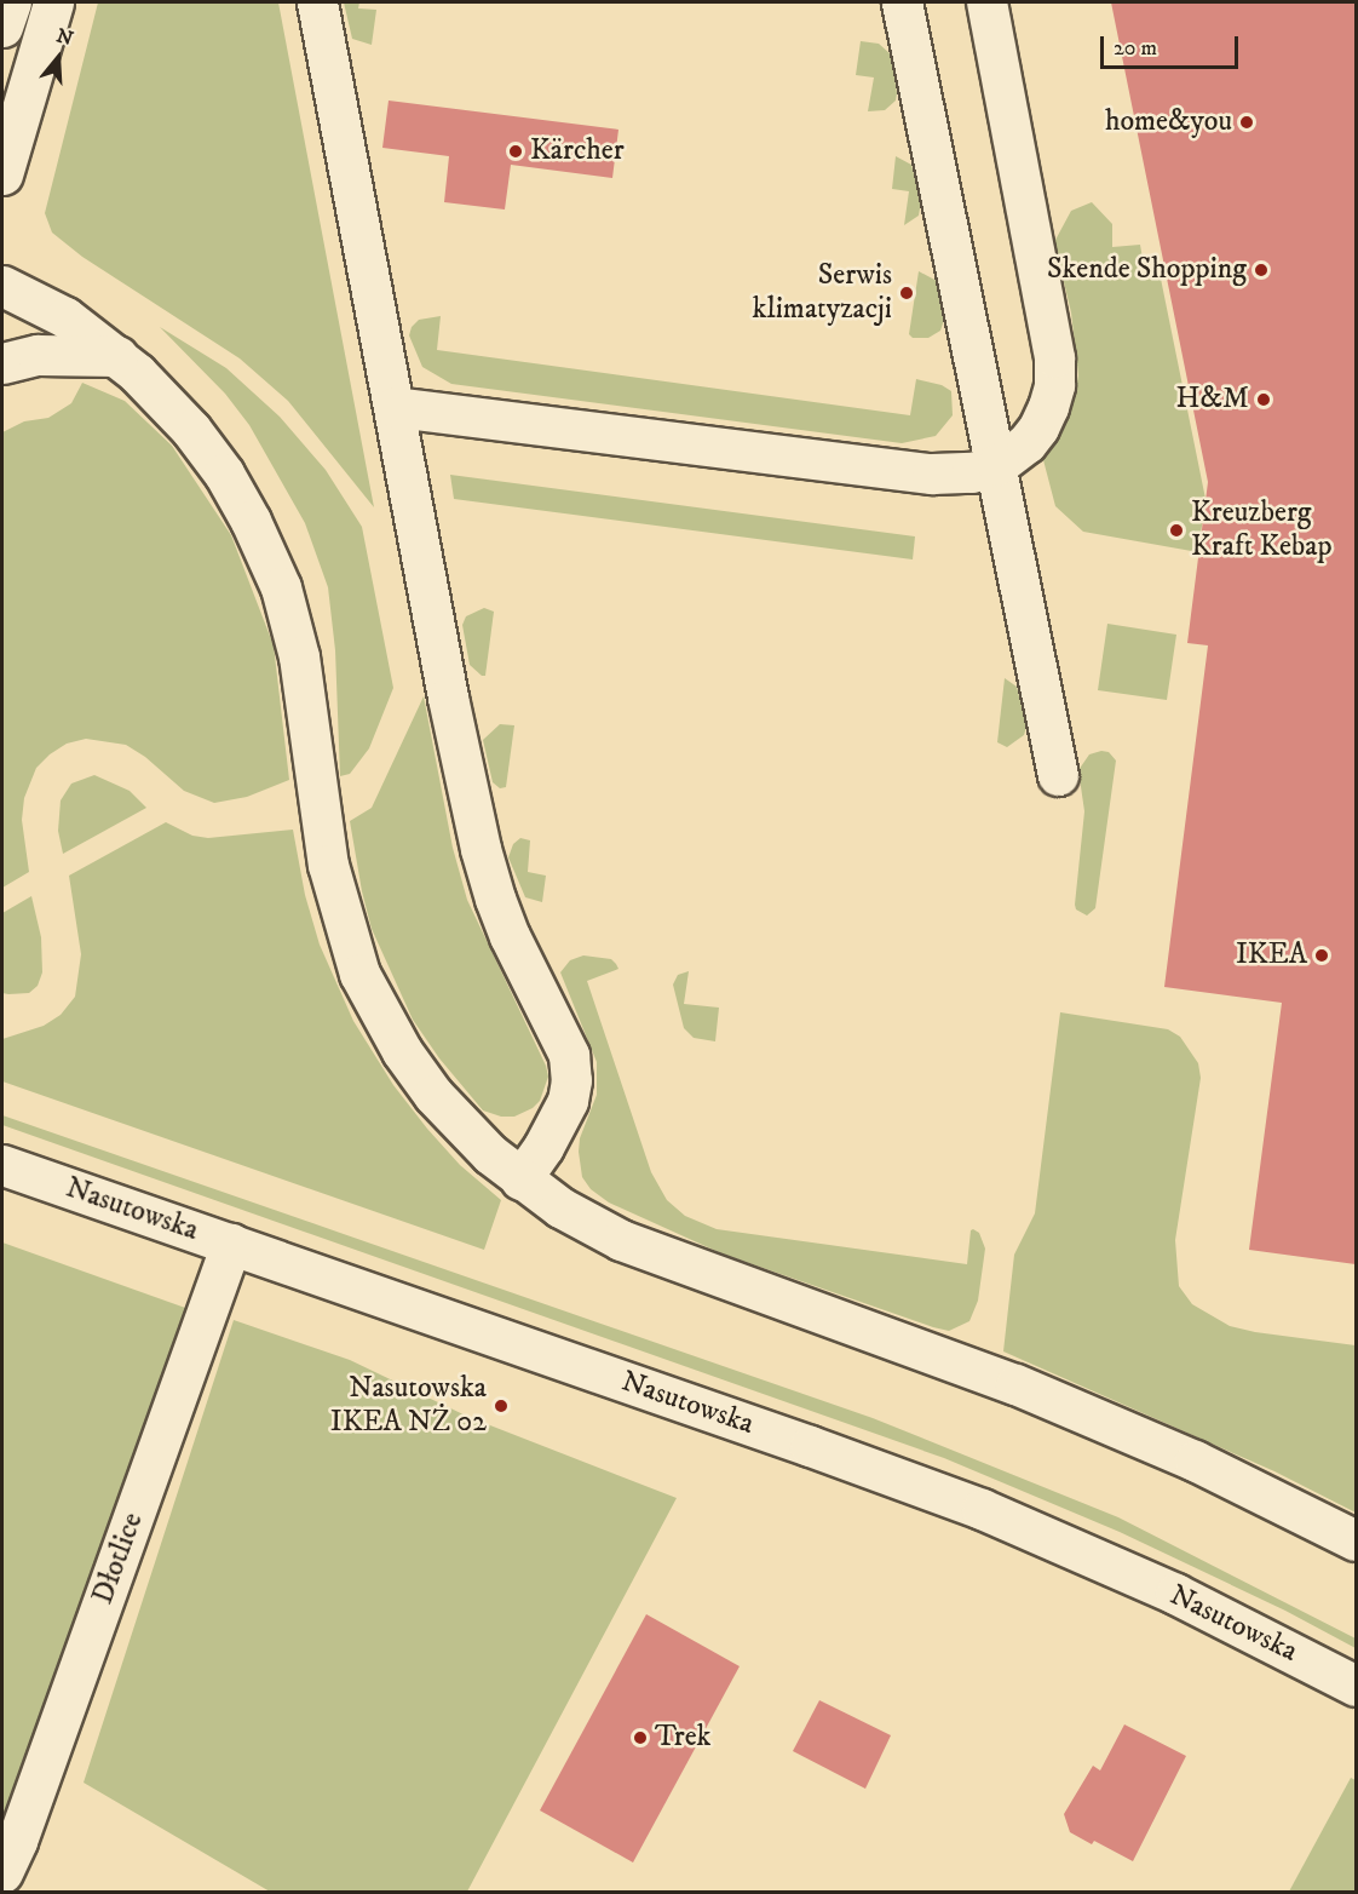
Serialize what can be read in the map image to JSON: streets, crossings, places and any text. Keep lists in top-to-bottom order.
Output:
{
  "streets": {
    "street": ["Nasutowska", "Dłotlice"]
  },
  "crossings": [
    ["Nasutowska", "Dłotlice"]
  ],
  "places": [
    "home&you",
    "Kärcher",
    "Skende Shopping",
    "Serwis klimatyzacji",
    "H&M",
    "Kreuzberg Kraft Kebap",
    "IKEA",
    "Nasutowska IKEA NŻ 02",
    "Trek"
  ],
  "scale_bar": "20 m",
  "north": "top"
}
